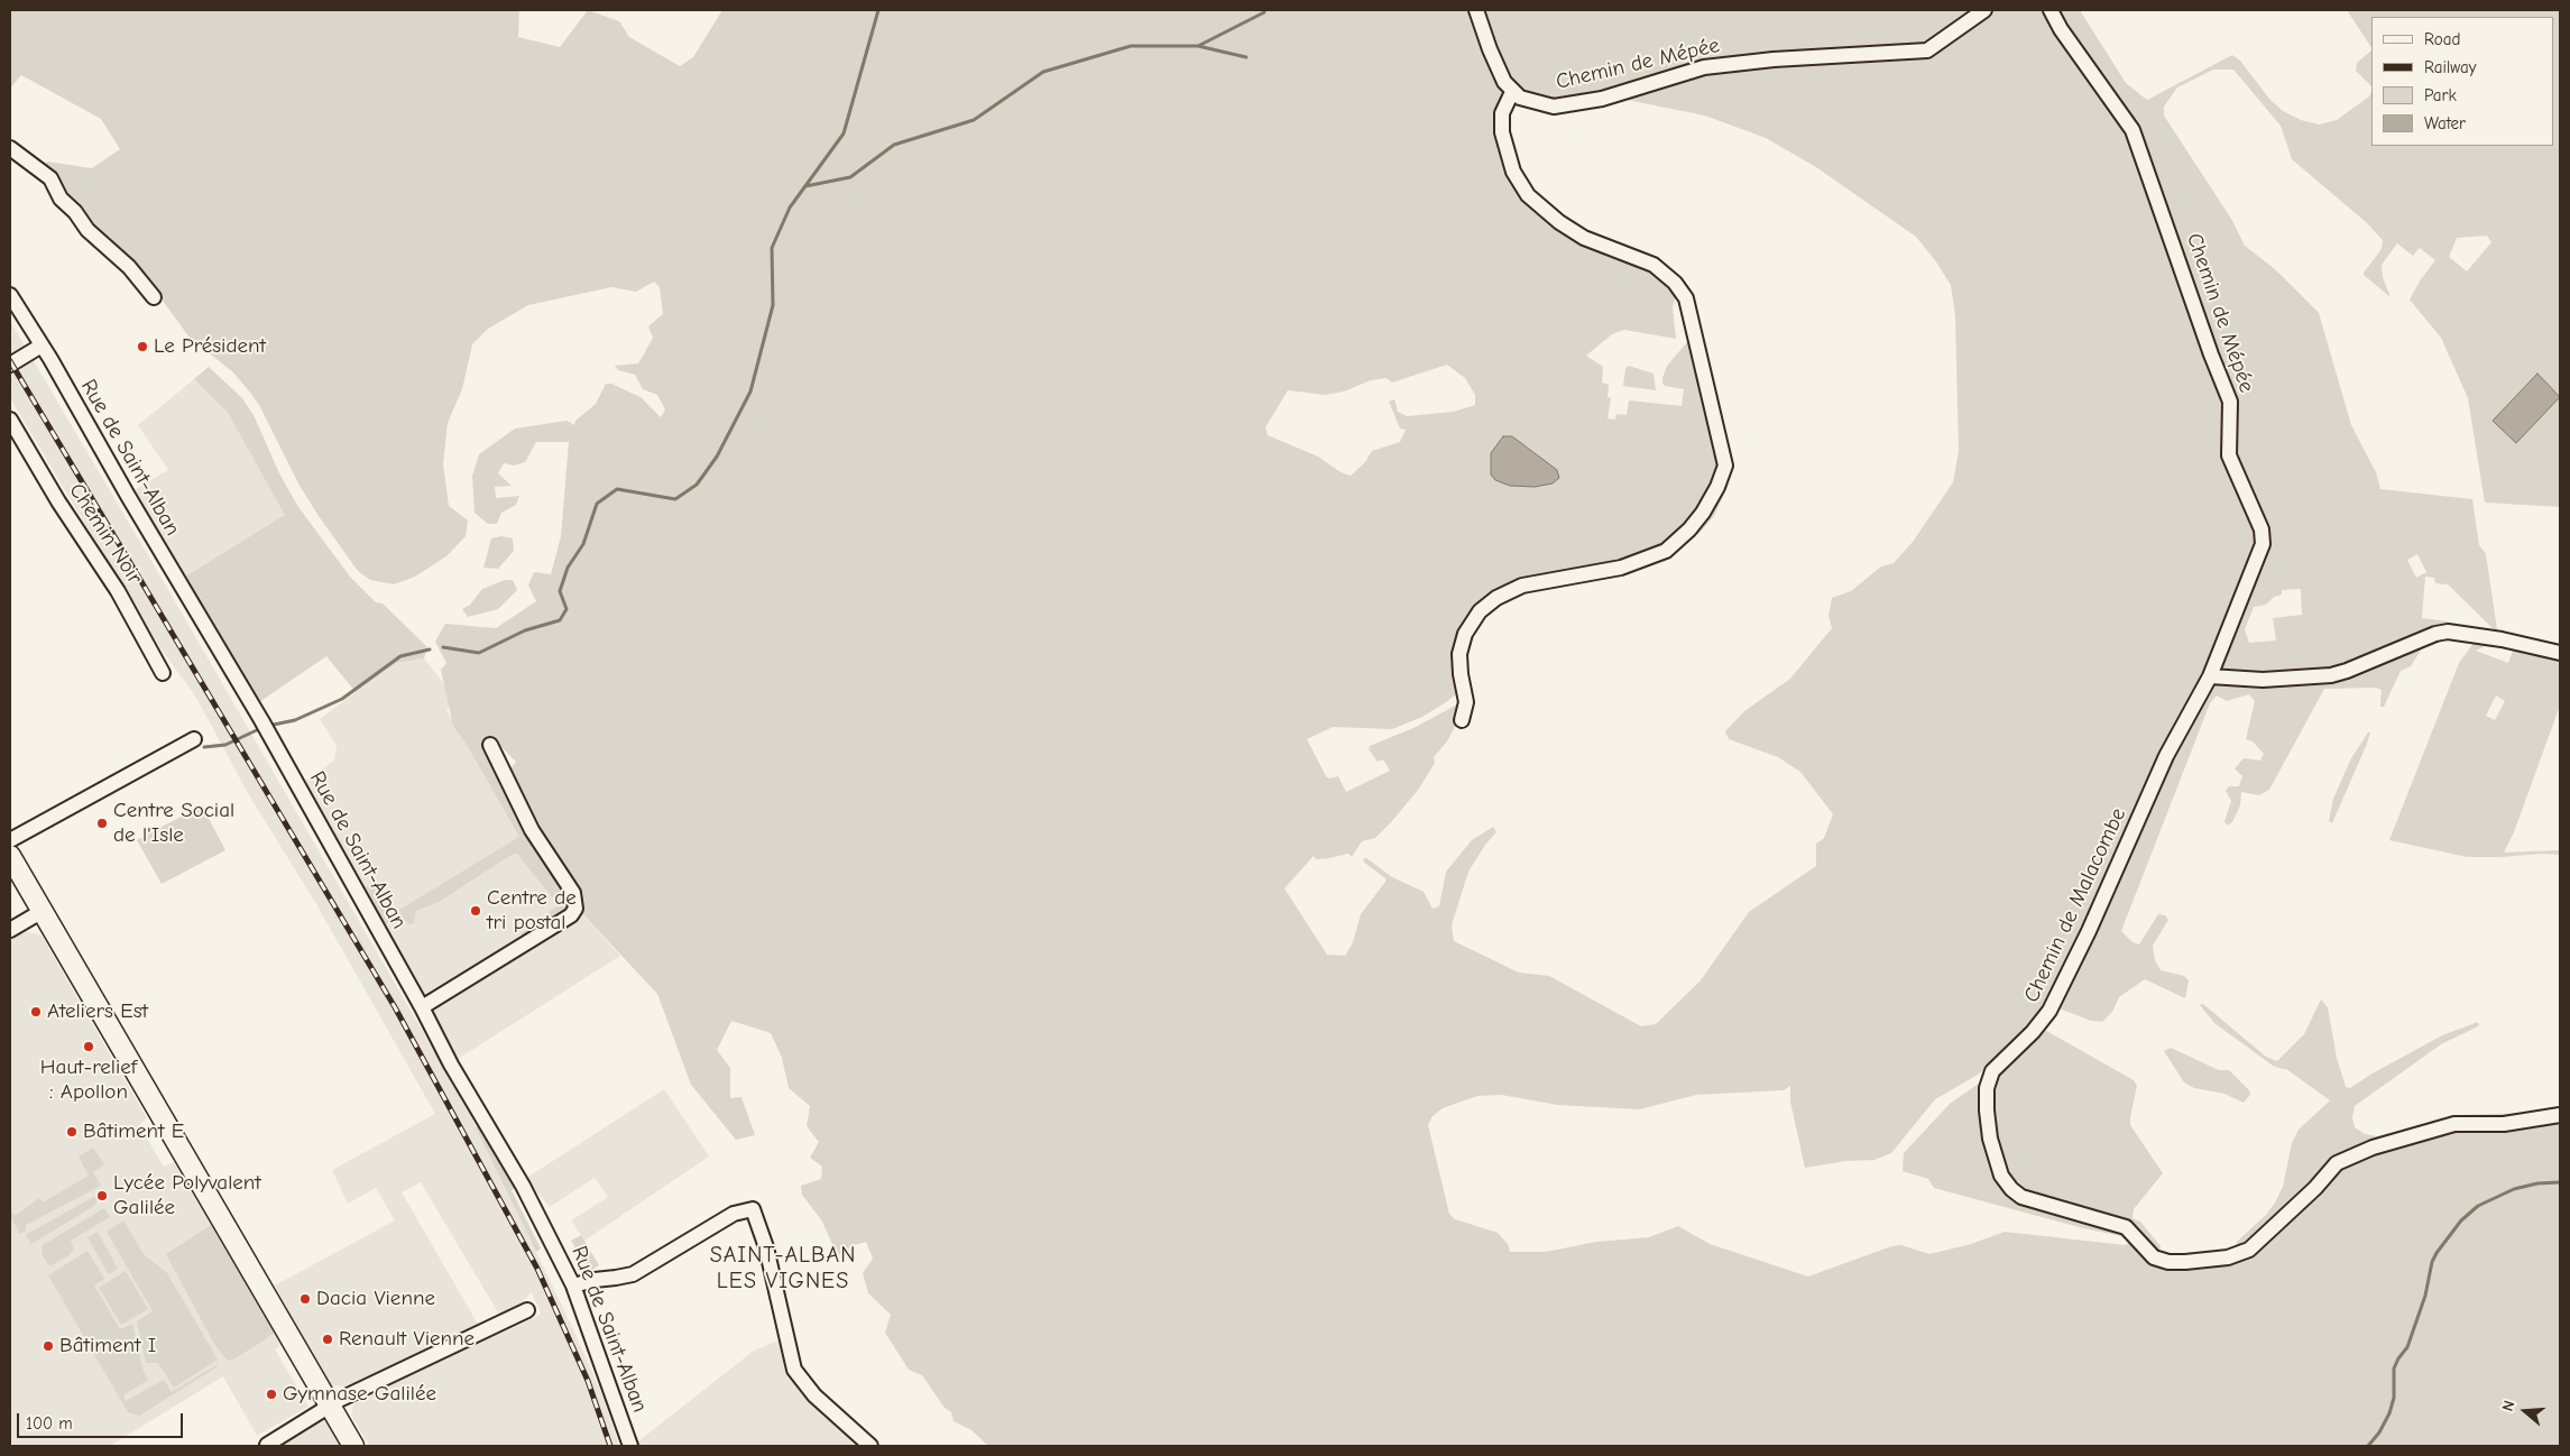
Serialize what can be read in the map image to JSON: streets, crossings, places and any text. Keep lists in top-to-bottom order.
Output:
{
  "streets": {
    "street": [
      "Chemin de Mépée",
      "Rue de Saint-Alban",
      "Chemin Noir",
      "Chemin de Malacombe"
    ]
  },
  "crossings": [
    ["Chemin de Mépée", "Chemin de Malacombe"]
  ],
  "districts": ["SAINT-ALBAN LES VIGNES"],
  "places": [
    "Le Président",
    "Centre Social de l'Isle",
    "Centre de tri postal",
    "Ateliers Est",
    "Haut-relief : Apollon",
    "Bâtiment E",
    "Lycée Polyvalent Galilée",
    "Dacia Vienne",
    "Renault Vienne",
    "Bâtiment I",
    "Gymnase Galilée"
  ],
  "legend": [
    "Road",
    "Railway",
    "Park",
    "Water"
  ],
  "scale_bar": "100 m",
  "north": "left"
}
